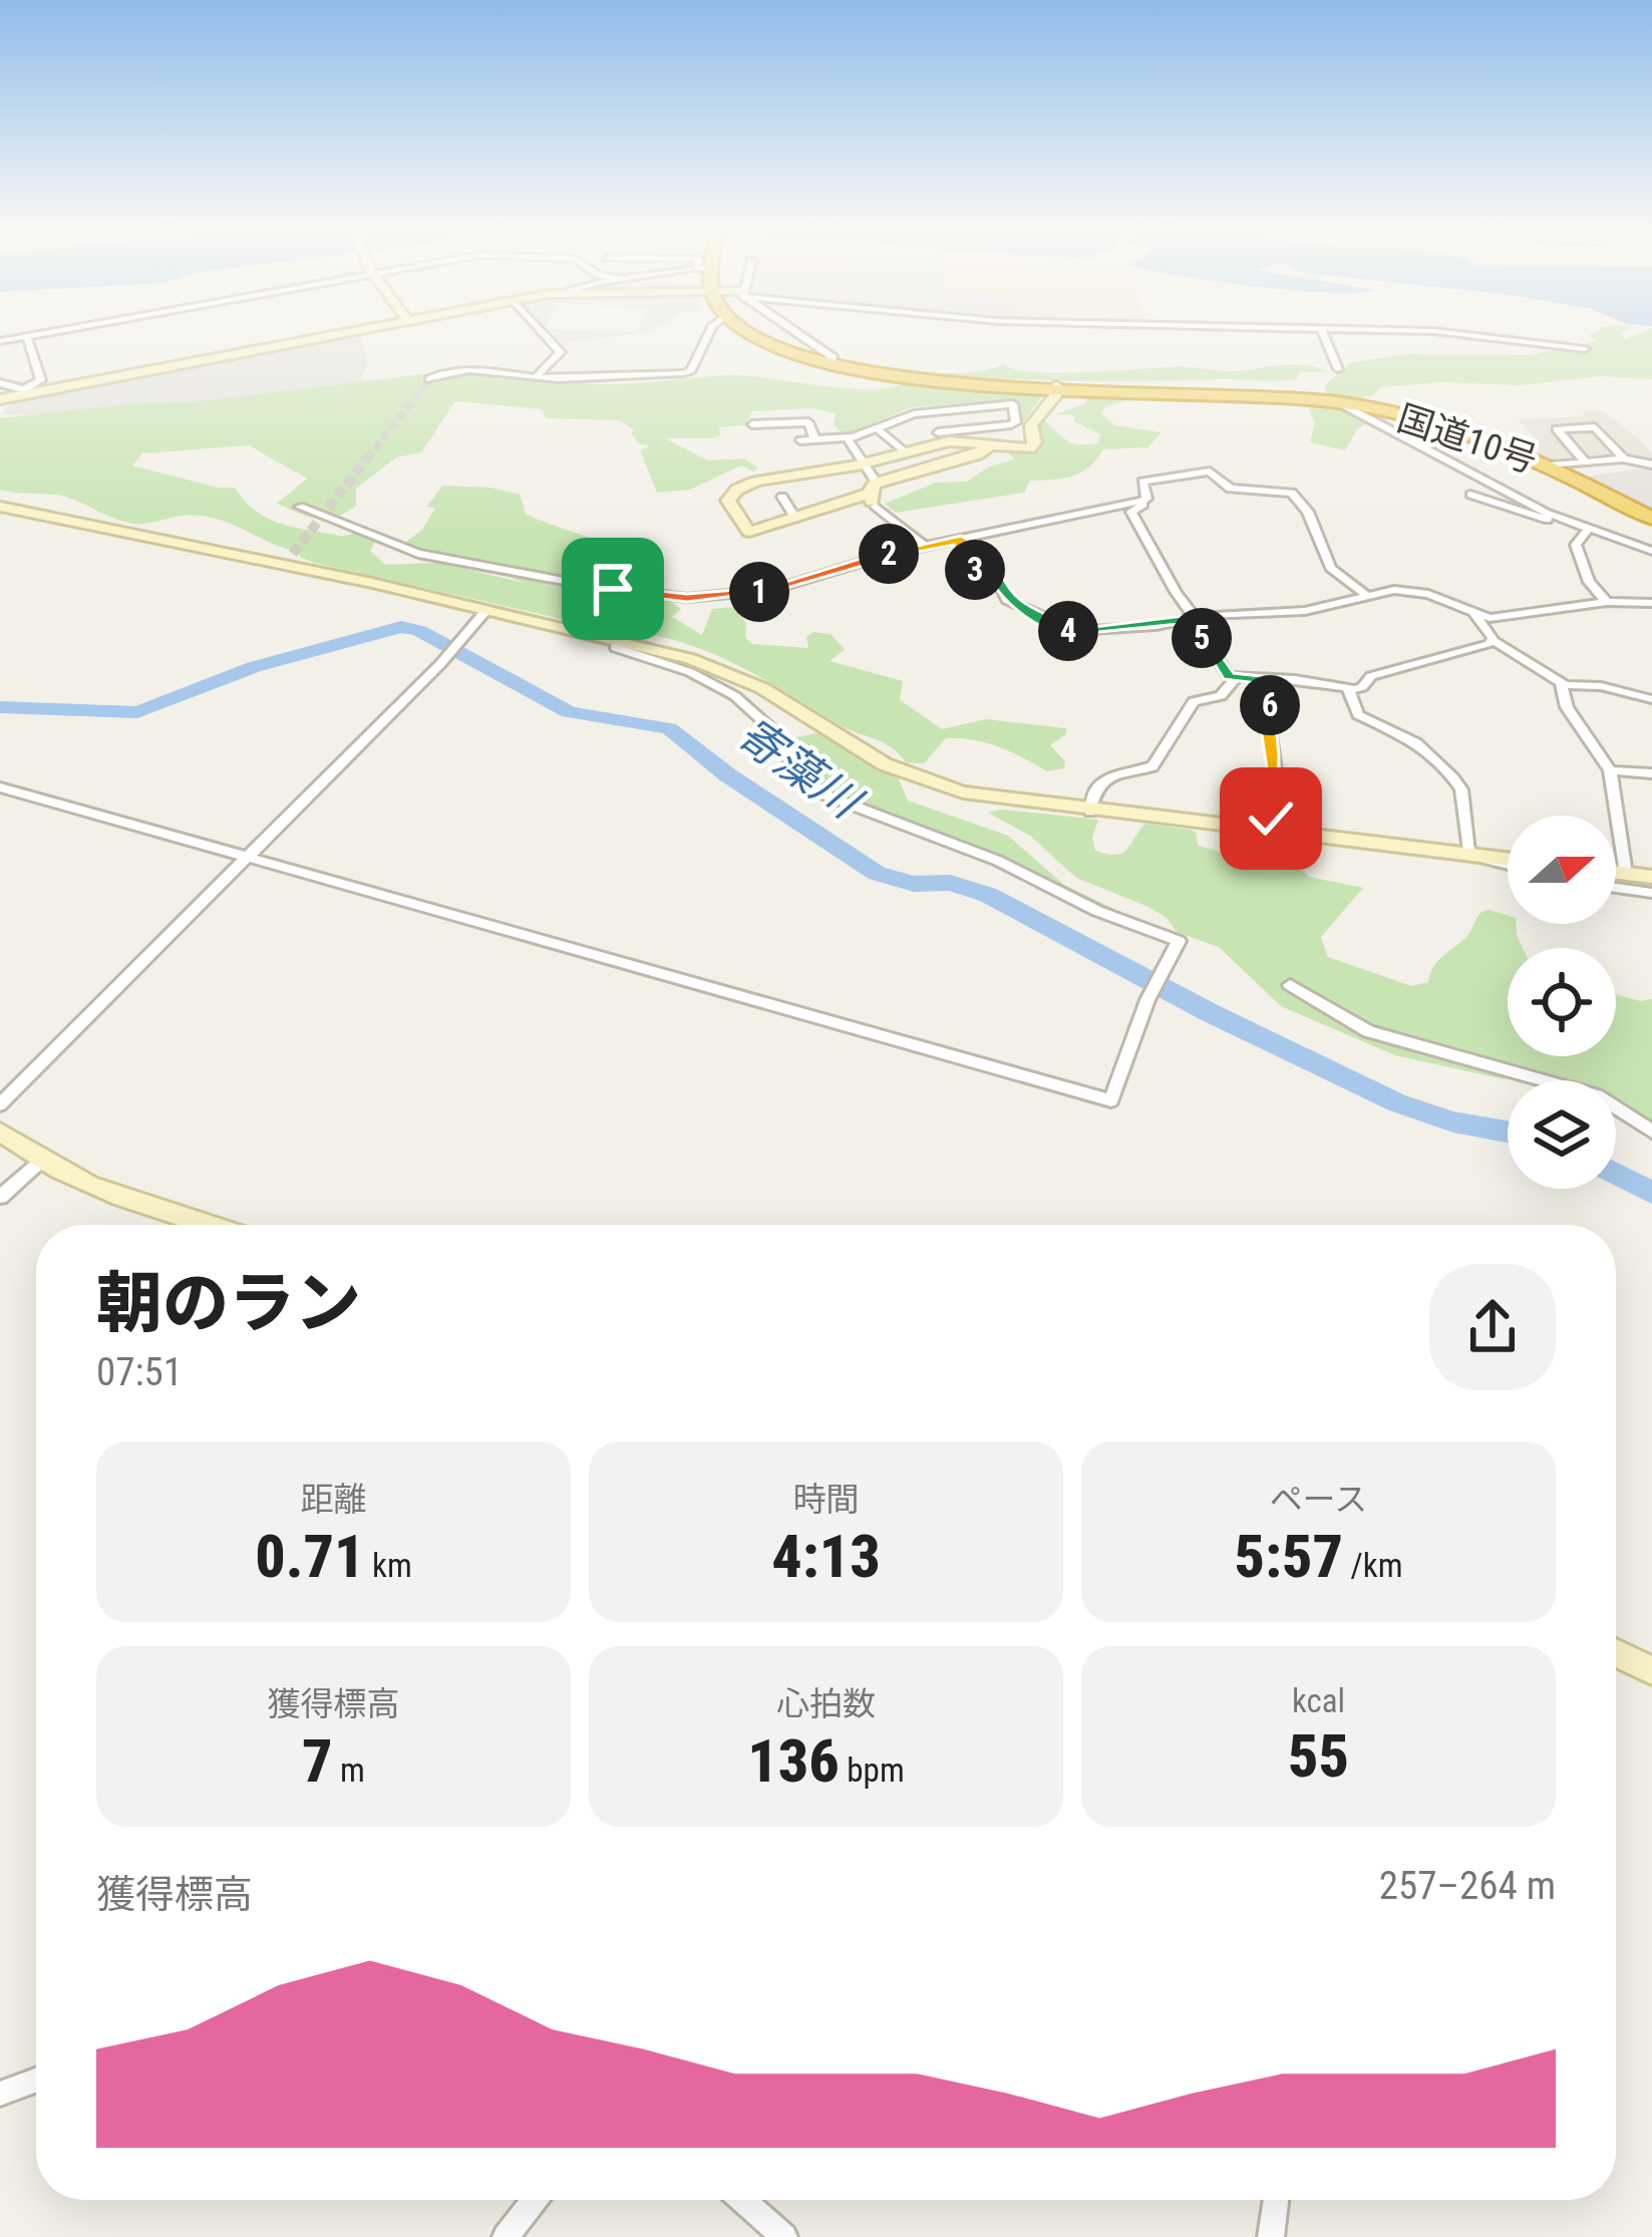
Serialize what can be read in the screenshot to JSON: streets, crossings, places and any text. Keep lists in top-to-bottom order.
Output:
{
  "streets": {
    "highway": ["国道10号"]
  },
  "water": ["寄藻川"],
  "north": "right",
  "page": {
    "pins": [
      "2",
      "3",
      "1",
      "4",
      "5",
      "6"
    ],
    "heading": ["朝のラン", "07:51"],
    "stats": [
      ["距離", "0.71 km"],
      ["時間", "4:13"],
      ["ペース", "5:57 /km"],
      ["獲得標高", "7 m"],
      ["心拍数", "136 bpm"],
      ["kcal", "55"]
    ],
    "chart": ["獲得標高", "257–264 m"]
  }
}
